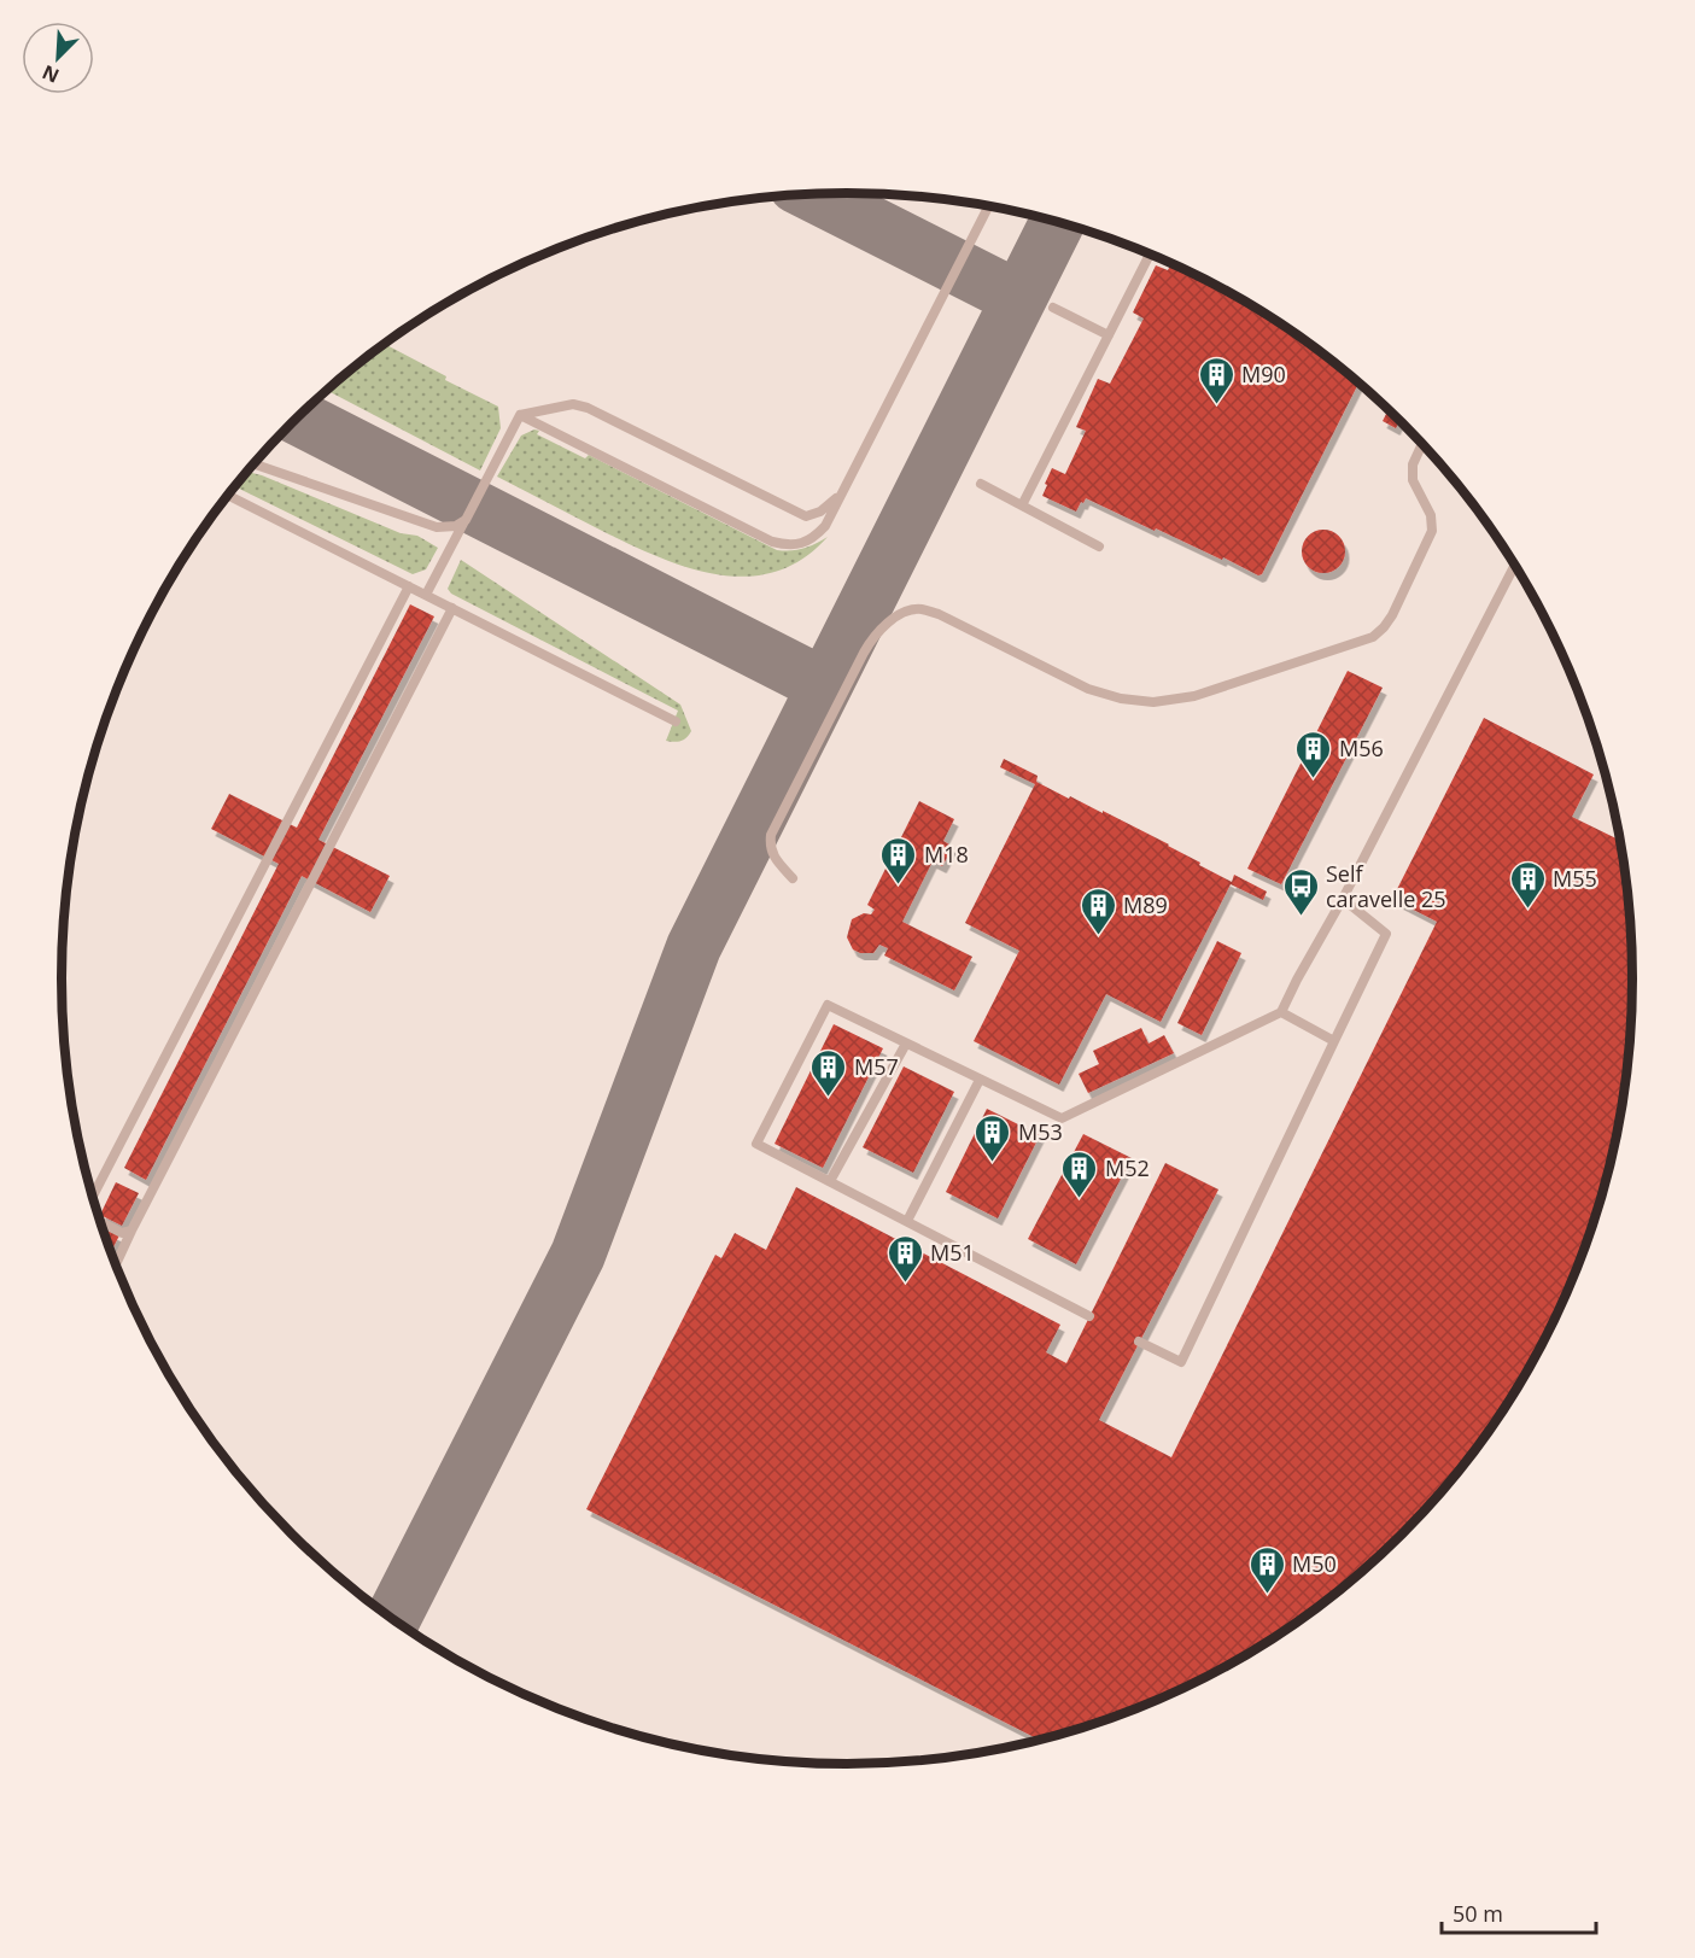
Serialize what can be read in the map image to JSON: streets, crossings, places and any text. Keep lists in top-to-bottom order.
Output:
{
  "places": {
    "building": [
      "M90",
      "M56",
      "M18",
      "M55",
      "M89",
      "M57",
      "M53",
      "M52",
      "M51",
      "M50"
    ],
    "bus stop": ["Self caravelle 25"]
  },
  "scale_bar": "50 m",
  "north": "bottom left"
}
